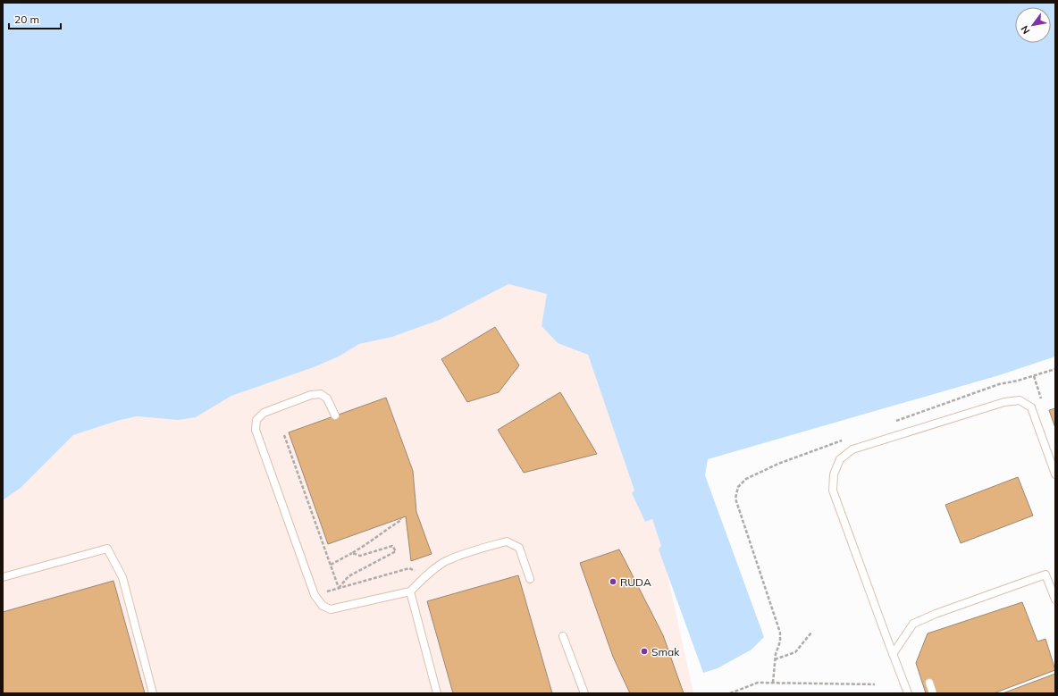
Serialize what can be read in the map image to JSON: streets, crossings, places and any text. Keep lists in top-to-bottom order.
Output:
{
  "places": ["RUDA", "Smak"],
  "scale_bar": "20 m",
  "north": "bottom left"
}
